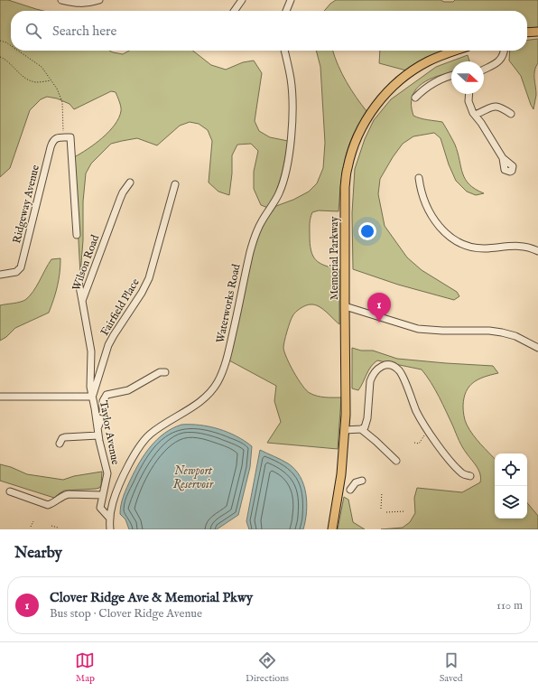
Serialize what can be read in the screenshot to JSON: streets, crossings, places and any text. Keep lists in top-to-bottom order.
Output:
{
  "streets": {
    "main road": ["Memorial Parkway"],
    "street": [
      "Ridgeway Avenue",
      "Wilson Road",
      "Waterworks Road",
      "Fairfield Place",
      "Taylor Avenue"
    ]
  },
  "crossings": [
    ["Wilson Road", "Fairfield Place"],
    ["Wilson Road", "Taylor Avenue"],
    ["Waterworks Road", "Taylor Avenue"],
    ["Fairfield Place", "Taylor Avenue"]
  ],
  "water": ["Newport Reservoir"],
  "north": "right",
  "page": {
    "search": "Search here",
    "pins": "1",
    "heading": "Nearby",
    "list": [
      {
        "mark": "1",
        "name": "Clover Ridge Ave & Memorial Pkwy",
        "note": "Bus stop · Clover Ridge Avenue",
        "value": "110 m"
      }
    ],
    "nav": ["Map", "Directions", "Saved"]
  }
}
